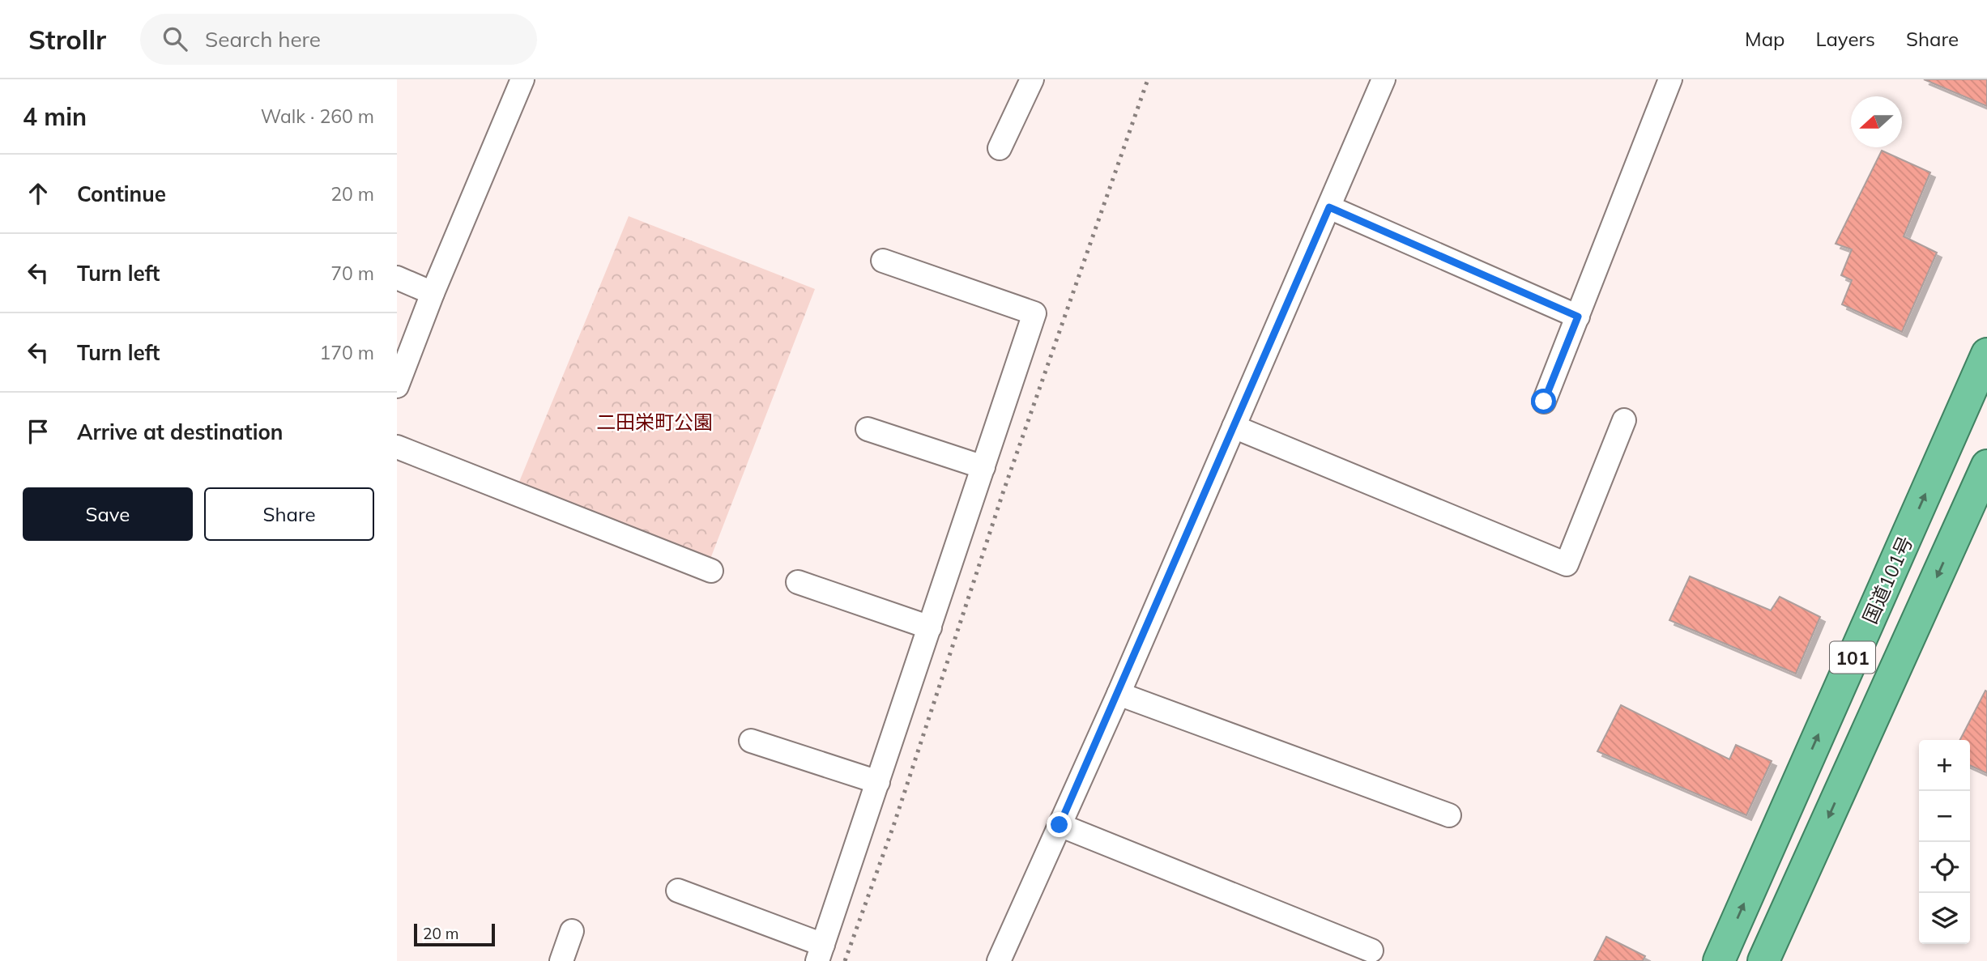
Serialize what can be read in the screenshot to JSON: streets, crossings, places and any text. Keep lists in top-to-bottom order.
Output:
{
  "streets": {
    "highway": ["国道101号", "101"]
  },
  "parks": ["二田栄町公園"],
  "scale_bar": "20 m",
  "north": "left",
  "page": {
    "header": "Strollr",
    "search": "Search here",
    "nav": ["Map", "Layers", "Share"],
    "heading": ["4 min", "Walk · 260 m"],
    "list": [
      ["Continue", "20 m"],
      ["Turn left", "70 m"],
      ["Turn left", "170 m"],
      "Arrive at destination"
    ],
    "buttons": ["Save", "Share"],
    "map_buttons": ["+", "−"],
    "scale": "20 m"
  }
}
